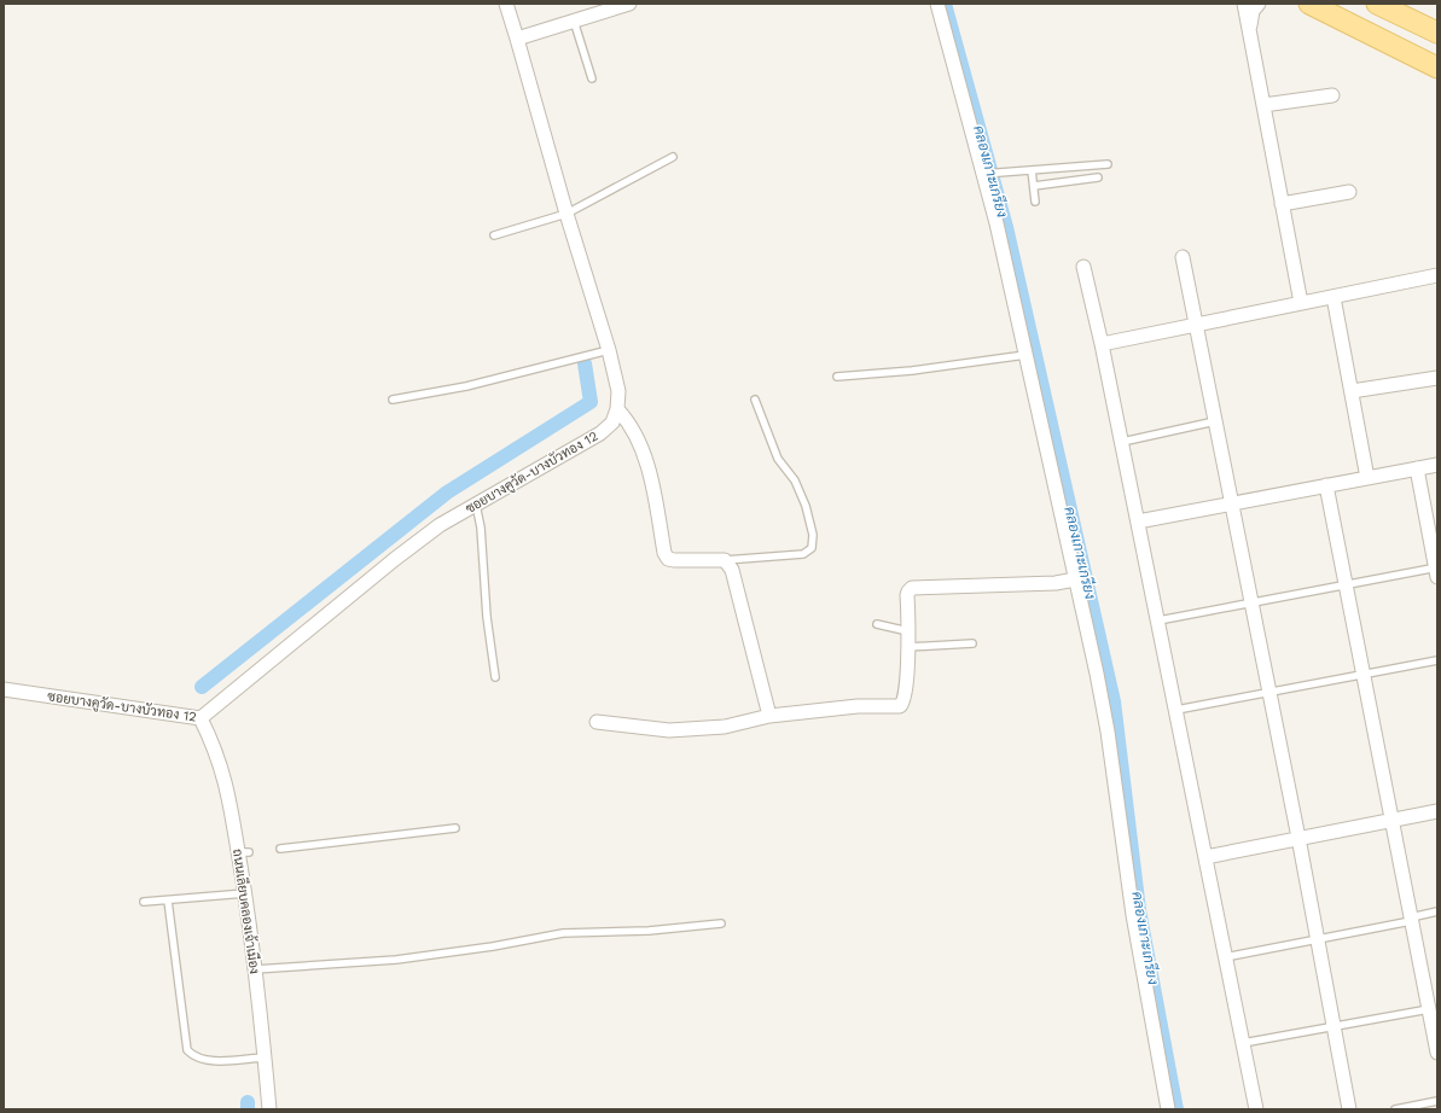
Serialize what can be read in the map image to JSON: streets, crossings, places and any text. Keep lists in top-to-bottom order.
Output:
{
  "streets": {
    "street": ["ซอยบางคูวัด-บางบัวทอง 12", "ถนนเลียบคลองเจ้าเมือง"]
  },
  "crossings": [
    ["ซอยบางคูวัด-บางบัวทอง 12", "ถนนเลียบคลองเจ้าเมือง"]
  ],
  "water": ["คลองเกาะเกรียง"]
}
